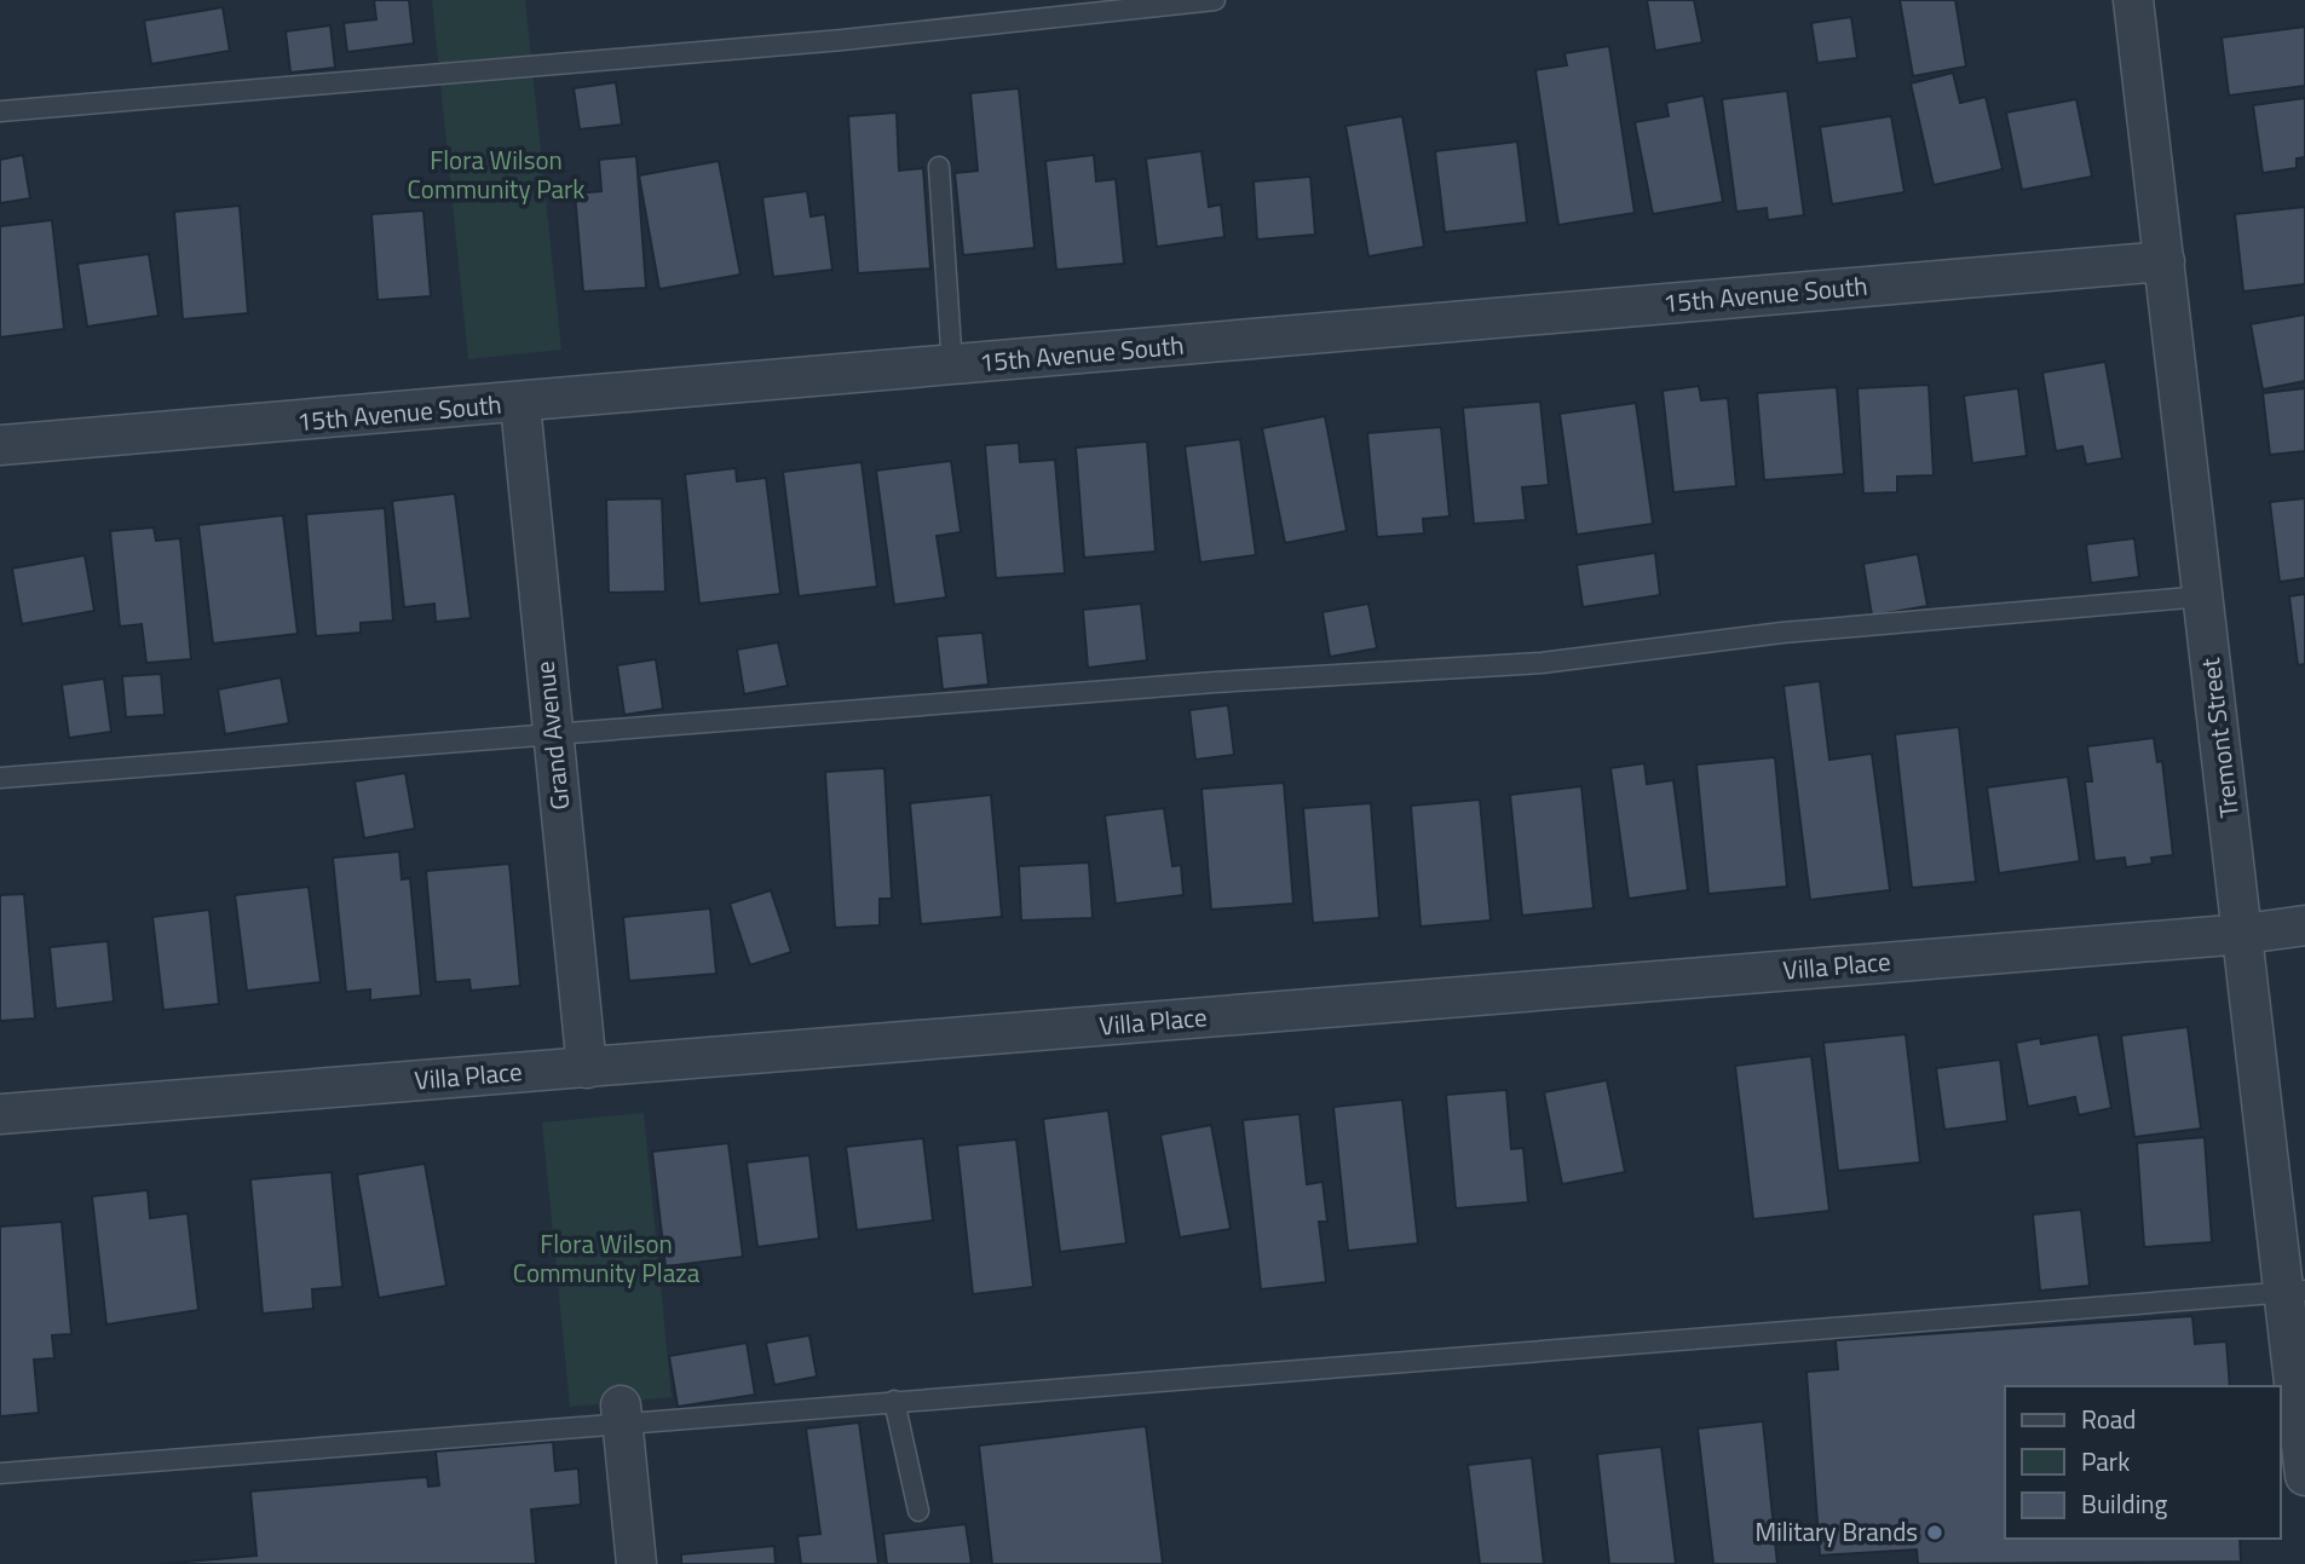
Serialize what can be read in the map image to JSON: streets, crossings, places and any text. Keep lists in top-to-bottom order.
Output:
{
  "streets": {
    "street": [
      "15th Avenue South",
      "Grand Avenue",
      "Tremont Street",
      "Villa Place"
    ]
  },
  "crossings": [
    ["15th Avenue South", "Grand Avenue"],
    ["15th Avenue South", "Tremont Street"],
    ["Grand Avenue", "Villa Place"],
    ["Tremont Street", "Villa Place"]
  ],
  "parks": ["Flora Wilson Community Park", "Flora Wilson Community Plaza"],
  "places": ["Military Brands"],
  "legend": ["Road", "Park", "Building"]
}
